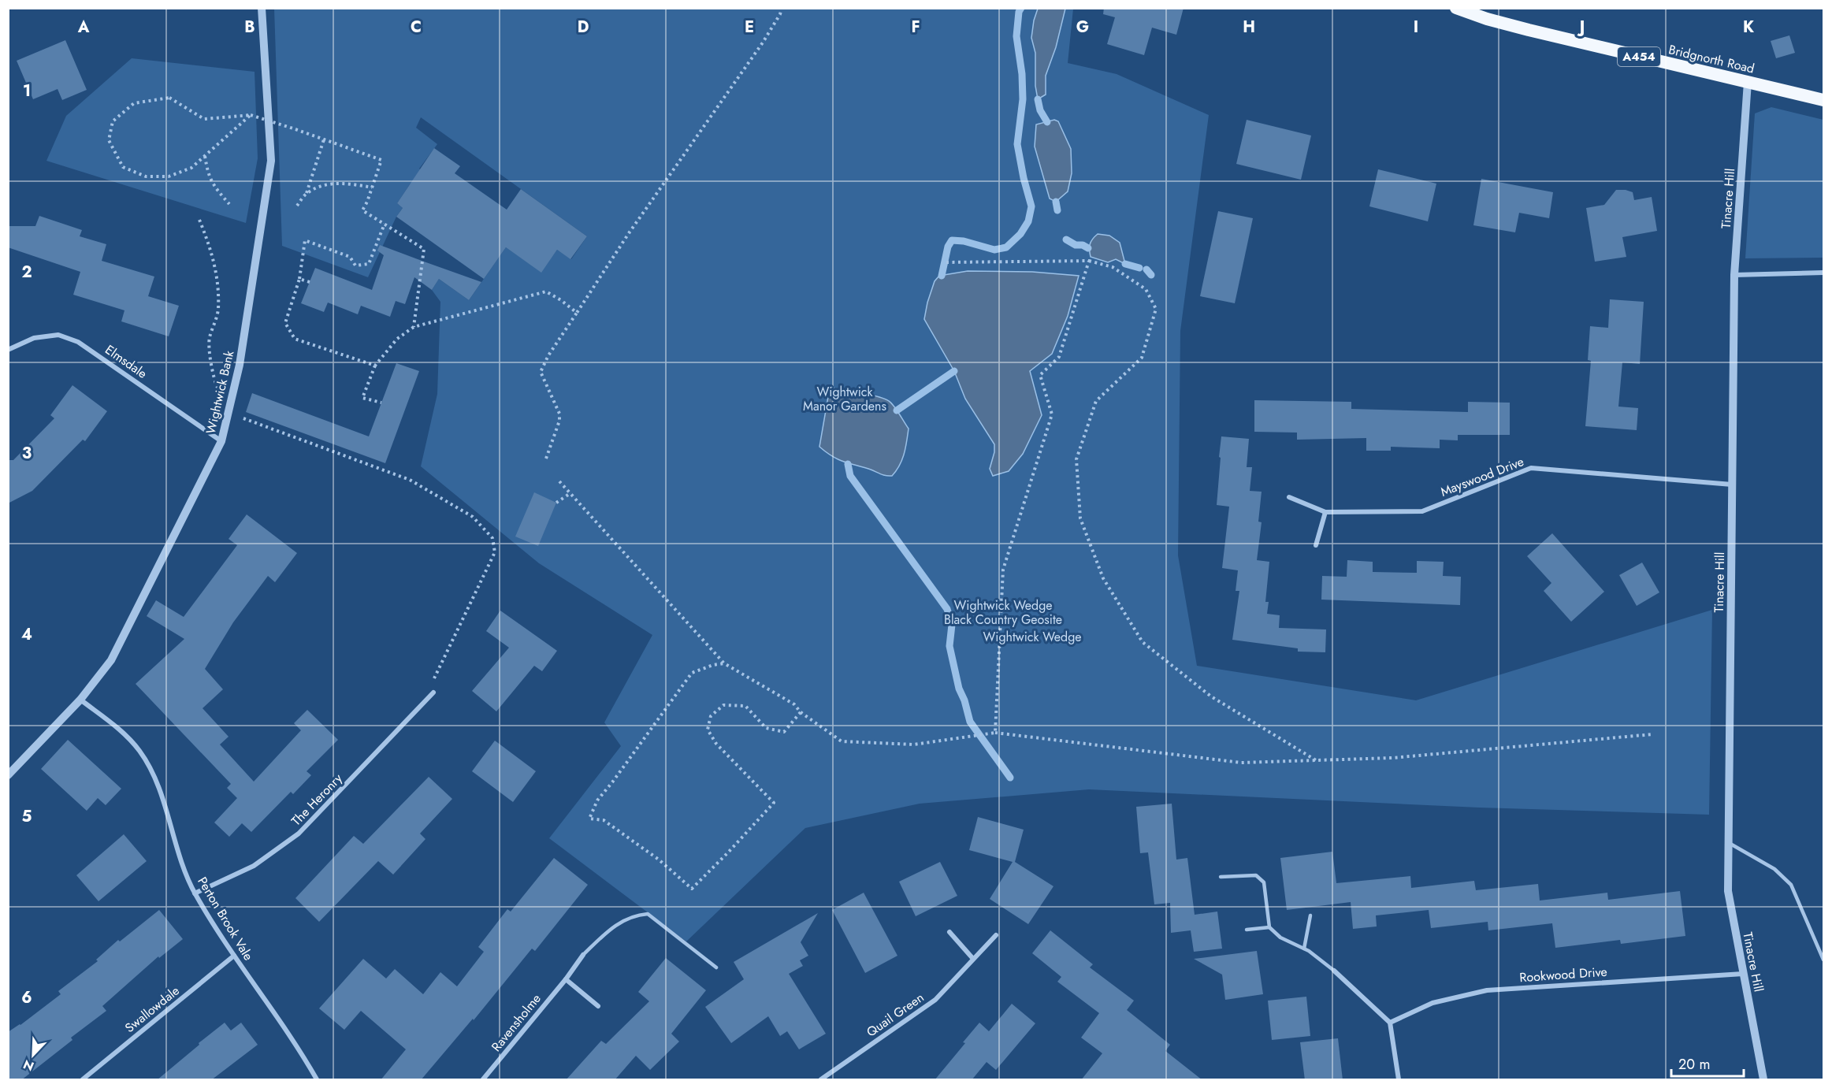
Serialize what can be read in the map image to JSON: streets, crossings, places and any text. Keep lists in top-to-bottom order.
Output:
{
  "streets": {
    "highway": ["A454", "Bridgnorth Road"],
    "street": [
      "Tinacre Hill",
      "Elmsdale",
      "Wightwick Bank",
      "Mayswood Drive",
      "The Heronry",
      "Perton Brook Vale",
      "Rookwood Drive",
      "Swallowdale",
      "Quail Green",
      "Ravensholme"
    ]
  },
  "crossings": [
    ["Bridgnorth Road", "Tinacre Hill"],
    ["Tinacre Hill", "Mayswood Drive"],
    ["Tinacre Hill", "Rookwood Drive"],
    ["Elmsdale", "Wightwick Bank"],
    ["Wightwick Bank", "Perton Brook Vale"],
    ["The Heronry", "Perton Brook Vale"],
    ["Perton Brook Vale", "Swallowdale"]
  ],
  "parks": ["Wightwick Manor Gardens", "Wightwick Wedge Black Country Geosite", "Wightwick Wedge"],
  "scale_bar": "20 m",
  "north": "bottom left",
  "grid": {
    "columns": [
      "A",
      "B",
      "C",
      "D",
      "E",
      "F",
      "G",
      "H",
      "I",
      "J",
      "K"
    ],
    "rows": [
      "1",
      "2",
      "3",
      "4",
      "5",
      "6"
    ]
  }
}
